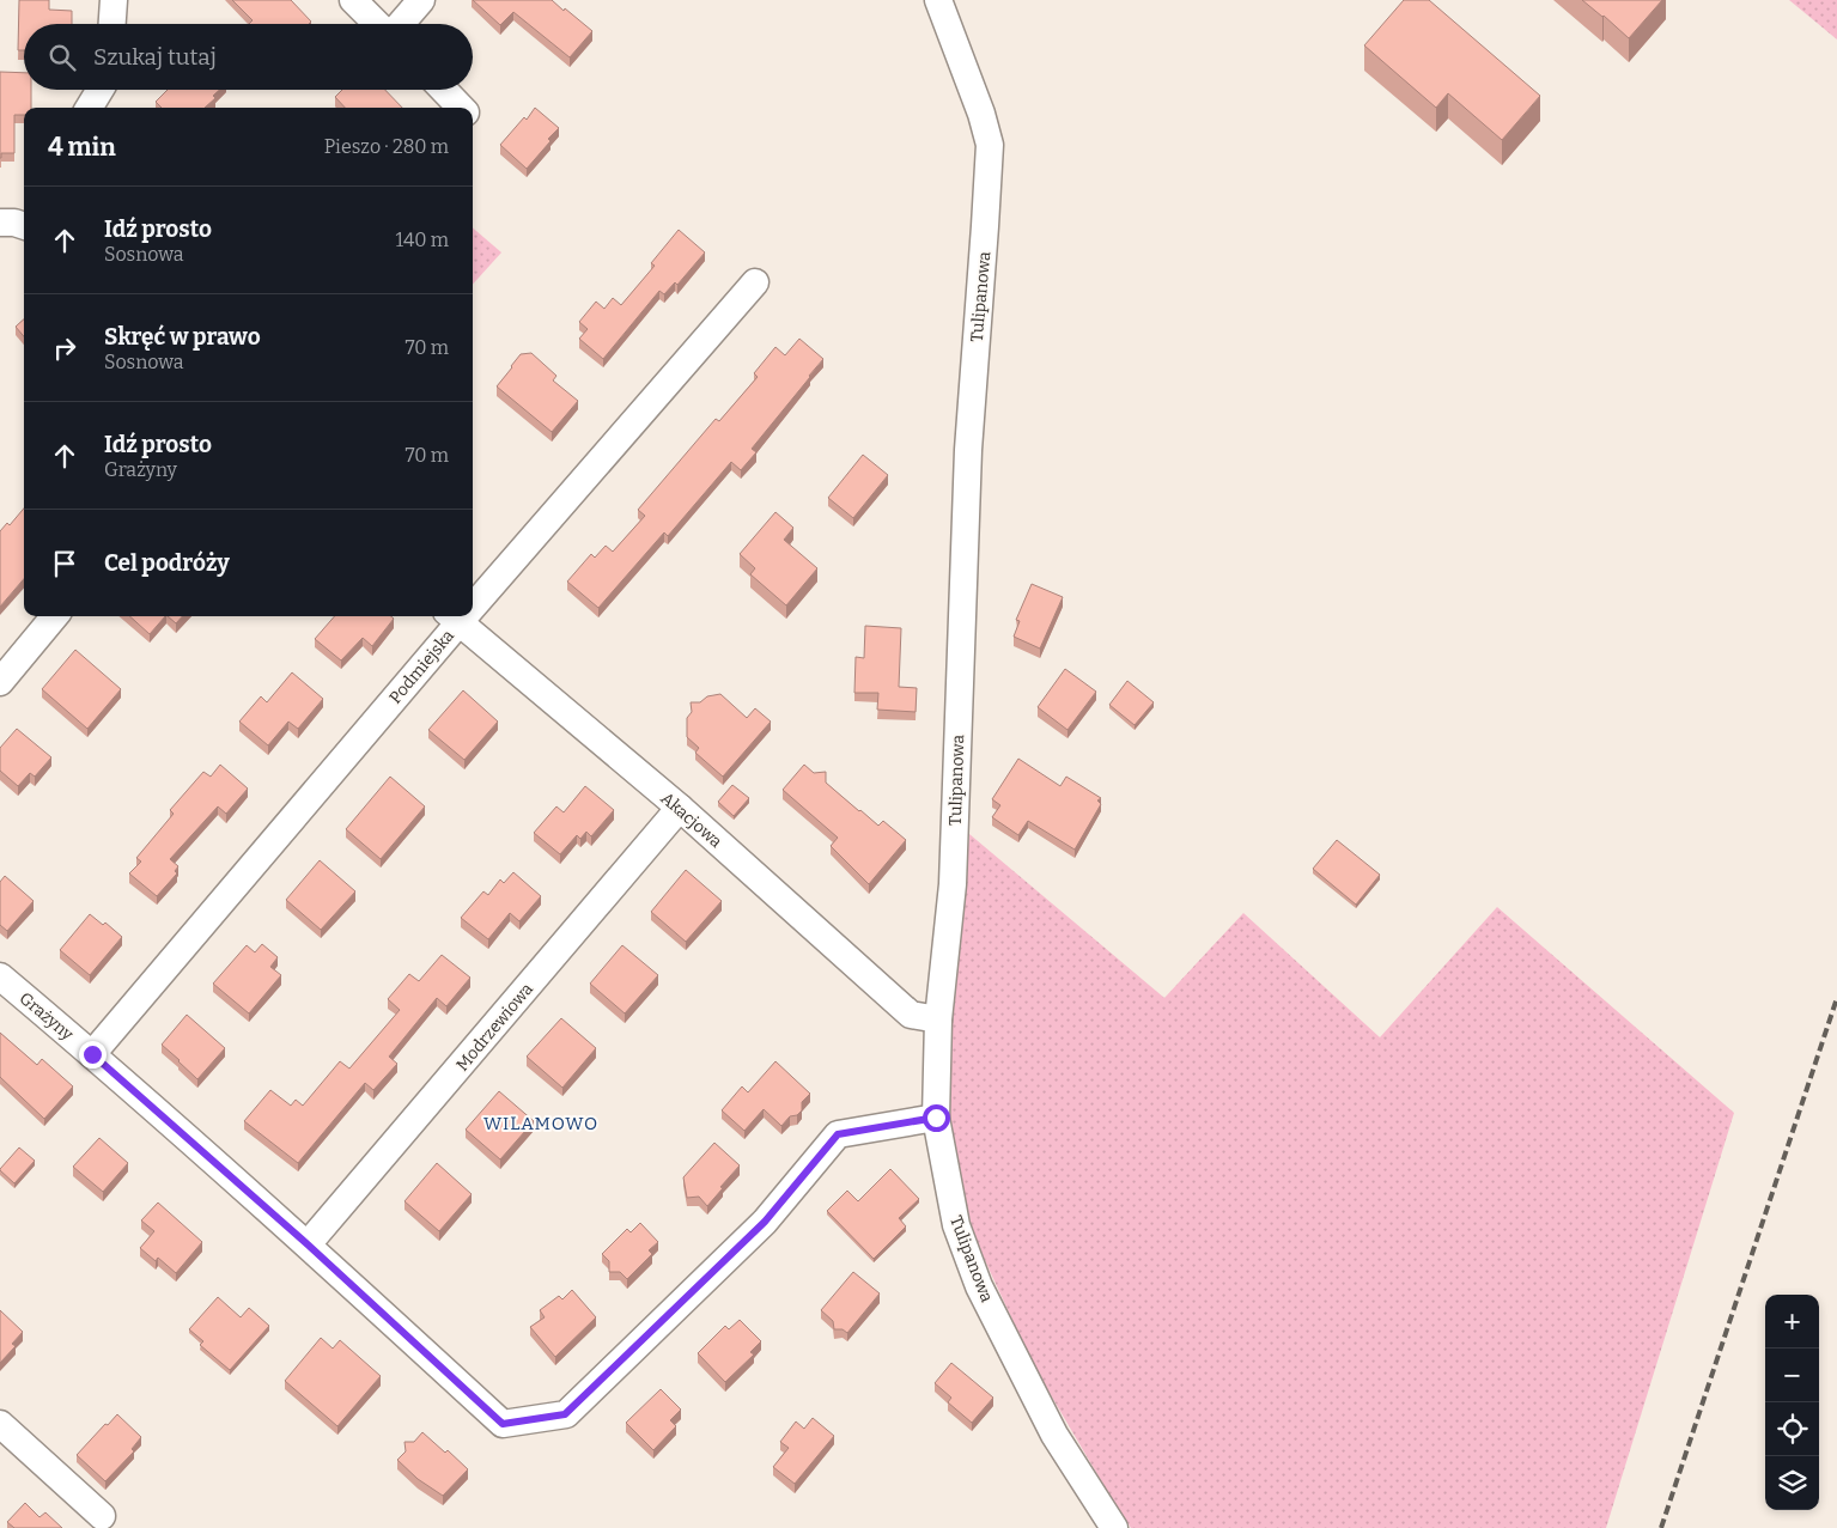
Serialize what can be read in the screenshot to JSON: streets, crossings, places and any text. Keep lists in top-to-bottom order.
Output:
{
  "streets": {
    "street": [
      "Tulipanowa",
      "Podmiejska",
      "Akacjowa",
      "Grażyny",
      "Modrzewiowa"
    ]
  },
  "crossings": [
    ["Tulipanowa", "Akacjowa"],
    ["Tulipanowa", "Grażyny"],
    ["Podmiejska", "Akacjowa"],
    ["Podmiejska", "Grażyny"],
    ["Akacjowa", "Modrzewiowa"],
    ["Grażyny", "Modrzewiowa"]
  ],
  "districts": ["WILAMOWO"],
  "page": {
    "search": "Szukaj tutaj",
    "heading": ["4 min", "Pieszo · 280 m"],
    "list": [
      ["Idź prosto", "Sosnowa", "140 m"],
      ["Skręć w prawo", "Sosnowa", "70 m"],
      ["Idź prosto", "Grażyny", "70 m"],
      "Cel podróży"
    ],
    "map_buttons": ["+", "−"]
  }
}
